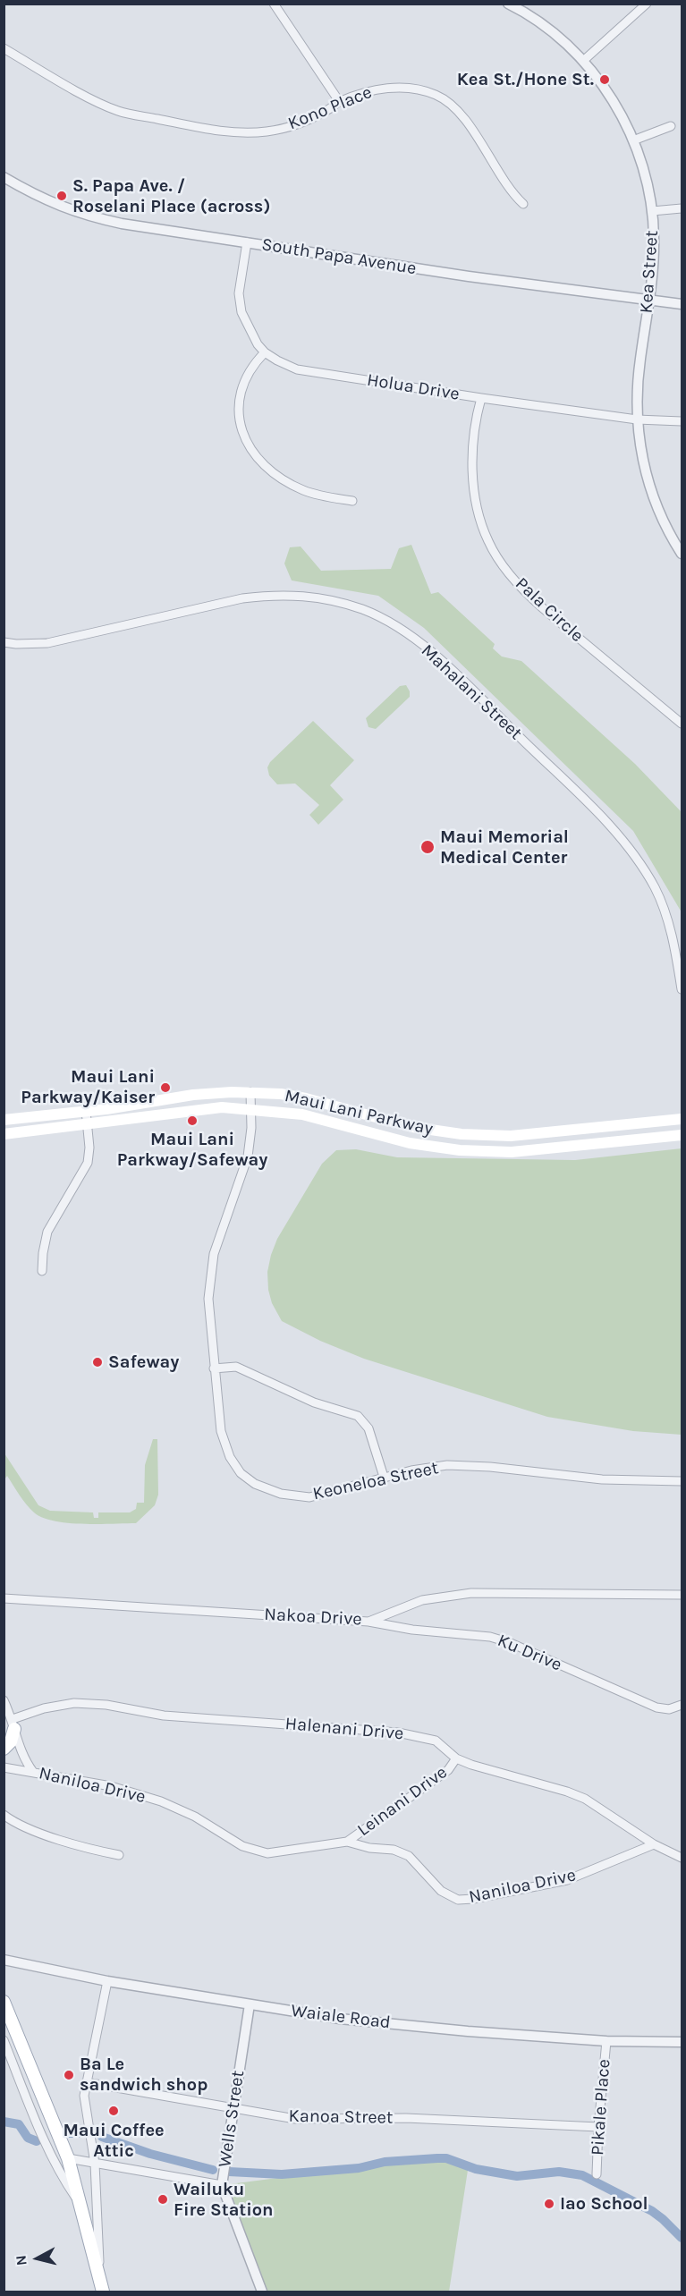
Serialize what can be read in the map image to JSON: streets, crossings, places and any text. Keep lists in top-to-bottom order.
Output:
{
  "streets": {
    "main road": ["Maui Lani Parkway"],
    "street": [
      "Kono Place",
      "South Papa Avenue",
      "Kea Street",
      "Holua Drive",
      "Pala Circle",
      "Mahalani Street",
      "Keoneloa Street",
      "Nakoa Drive",
      "Ku Drive",
      "Halenani Drive",
      "Naniloa Drive",
      "Leinani Drive",
      "Waiale Road",
      "Pikale Place",
      "Kanoa Street",
      "Wells Street"
    ]
  },
  "crossings": [
    ["South Papa Avenue", "Kea Street"],
    ["South Papa Avenue", "Holua Drive"],
    ["Kea Street", "Holua Drive"],
    ["Holua Drive", "Pala Circle"],
    ["Maui Lani Parkway", "Keoneloa Street"],
    ["Nakoa Drive", "Ku Drive"],
    ["Halenani Drive", "Naniloa Drive"],
    ["Halenani Drive", "Leinani Drive"],
    ["Naniloa Drive", "Leinani Drive"],
    ["Waiale Road", "Pikale Place"],
    ["Waiale Road", "Wells Street"],
    ["Pikale Place", "Kanoa Street"],
    ["Kanoa Street", "Wells Street"]
  ],
  "places": [
    "Kea St./Hone St.",
    "S. Papa Ave. / Roselani Place (across)",
    "Maui Memorial Medical Center",
    "Maui Lani Parkway/Kaiser",
    "Maui Lani Parkway/Safeway",
    "Safeway",
    "Ba Le sandwich shop",
    "Maui Coffee Attic",
    "Wailuku Fire Station",
    "Iao School"
  ],
  "north": "left"
}
